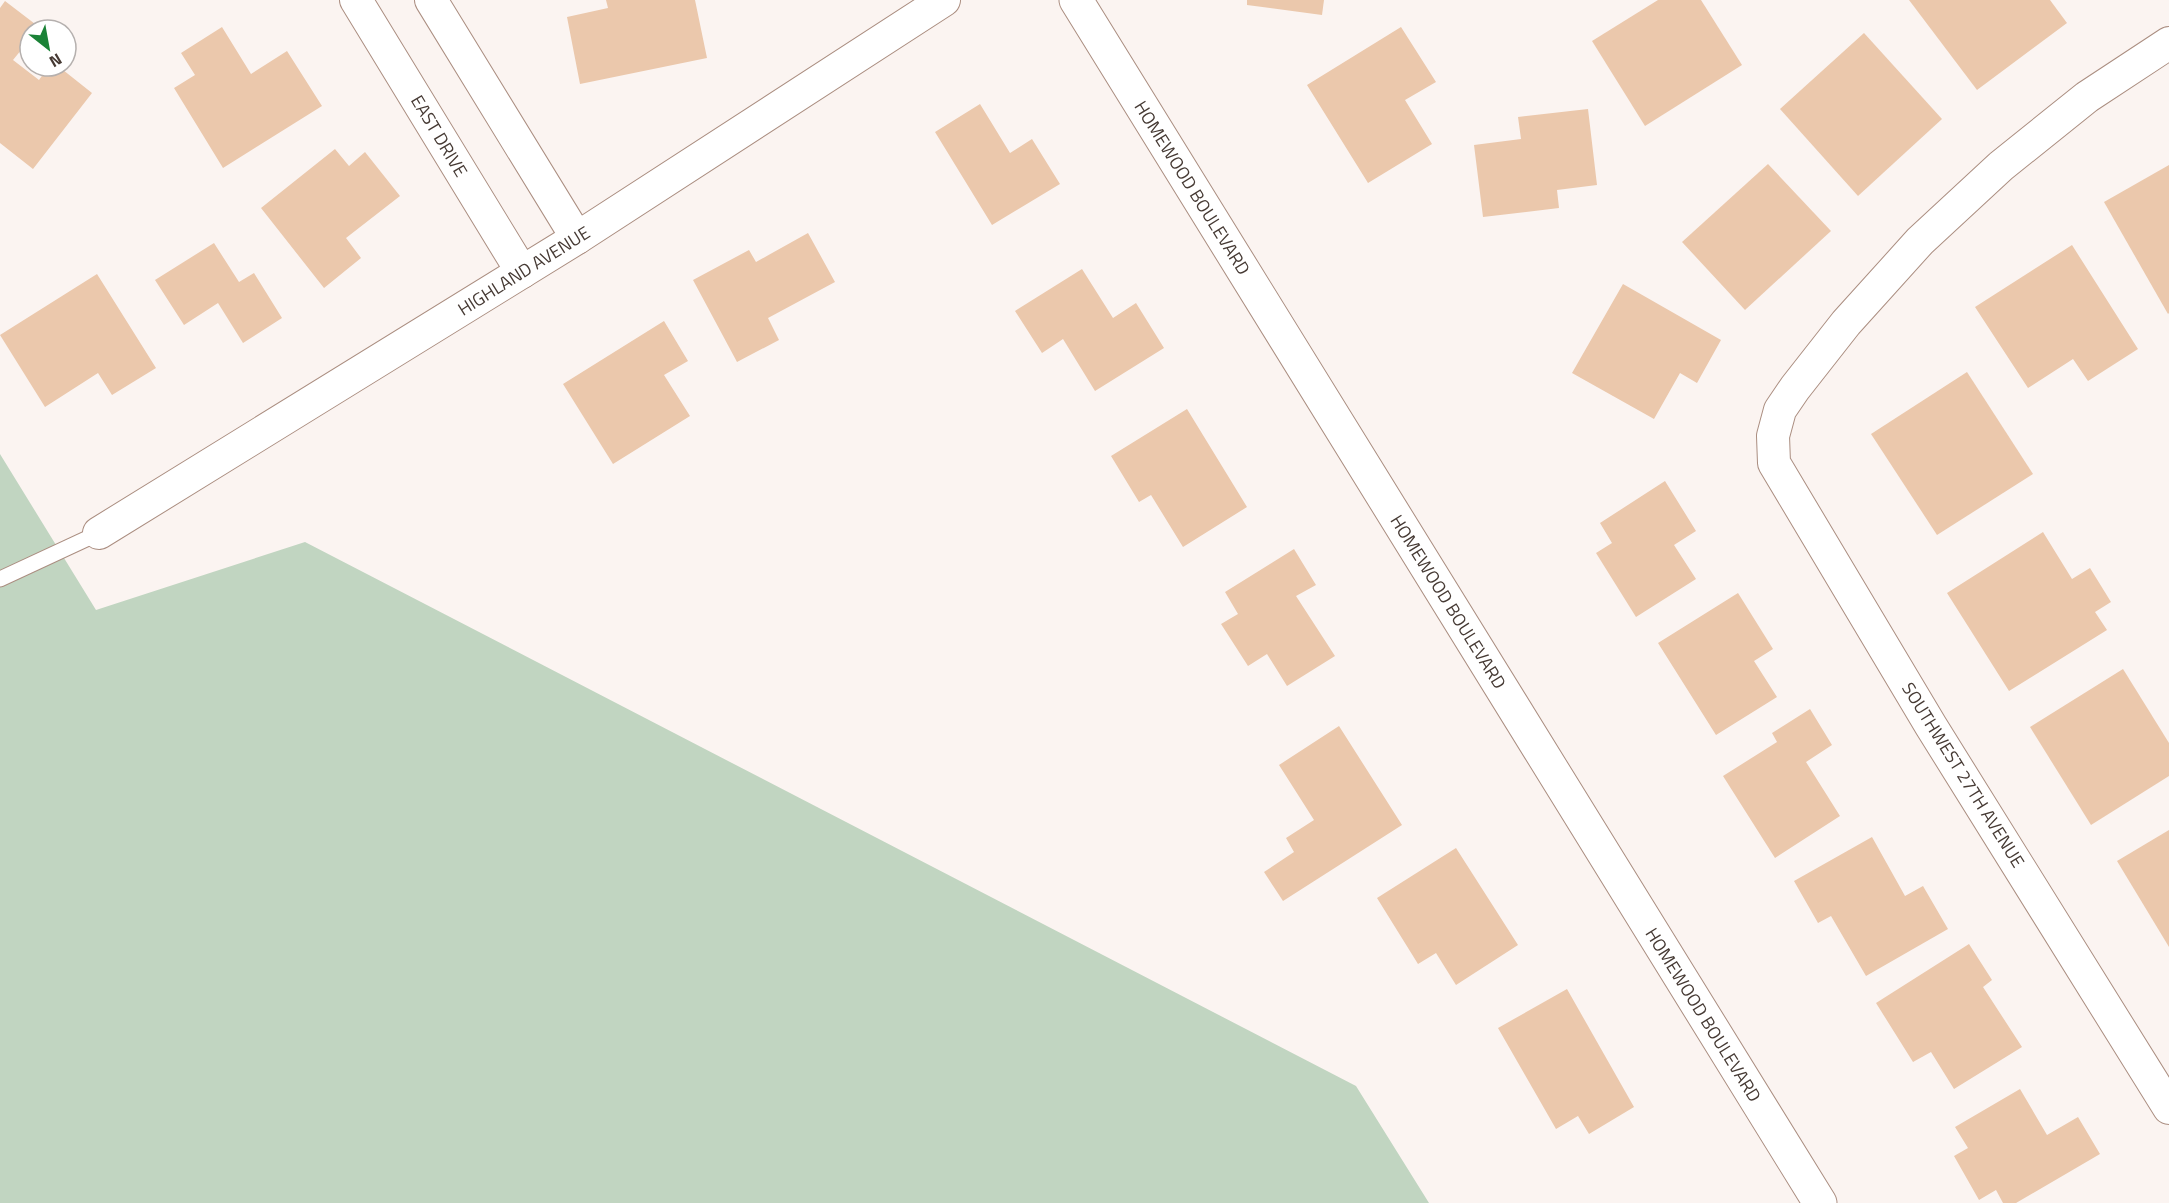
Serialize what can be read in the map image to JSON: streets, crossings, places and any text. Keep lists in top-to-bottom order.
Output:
{
  "streets": {
    "street": [
      "EAST DRIVE",
      "HOMEWOOD BOULEVARD",
      "HIGHLAND AVENUE",
      "SOUTHWEST 27TH AVENUE"
    ]
  },
  "crossings": [
    ["EAST DRIVE", "HIGHLAND AVENUE"]
  ],
  "north": "bottom right"
}
